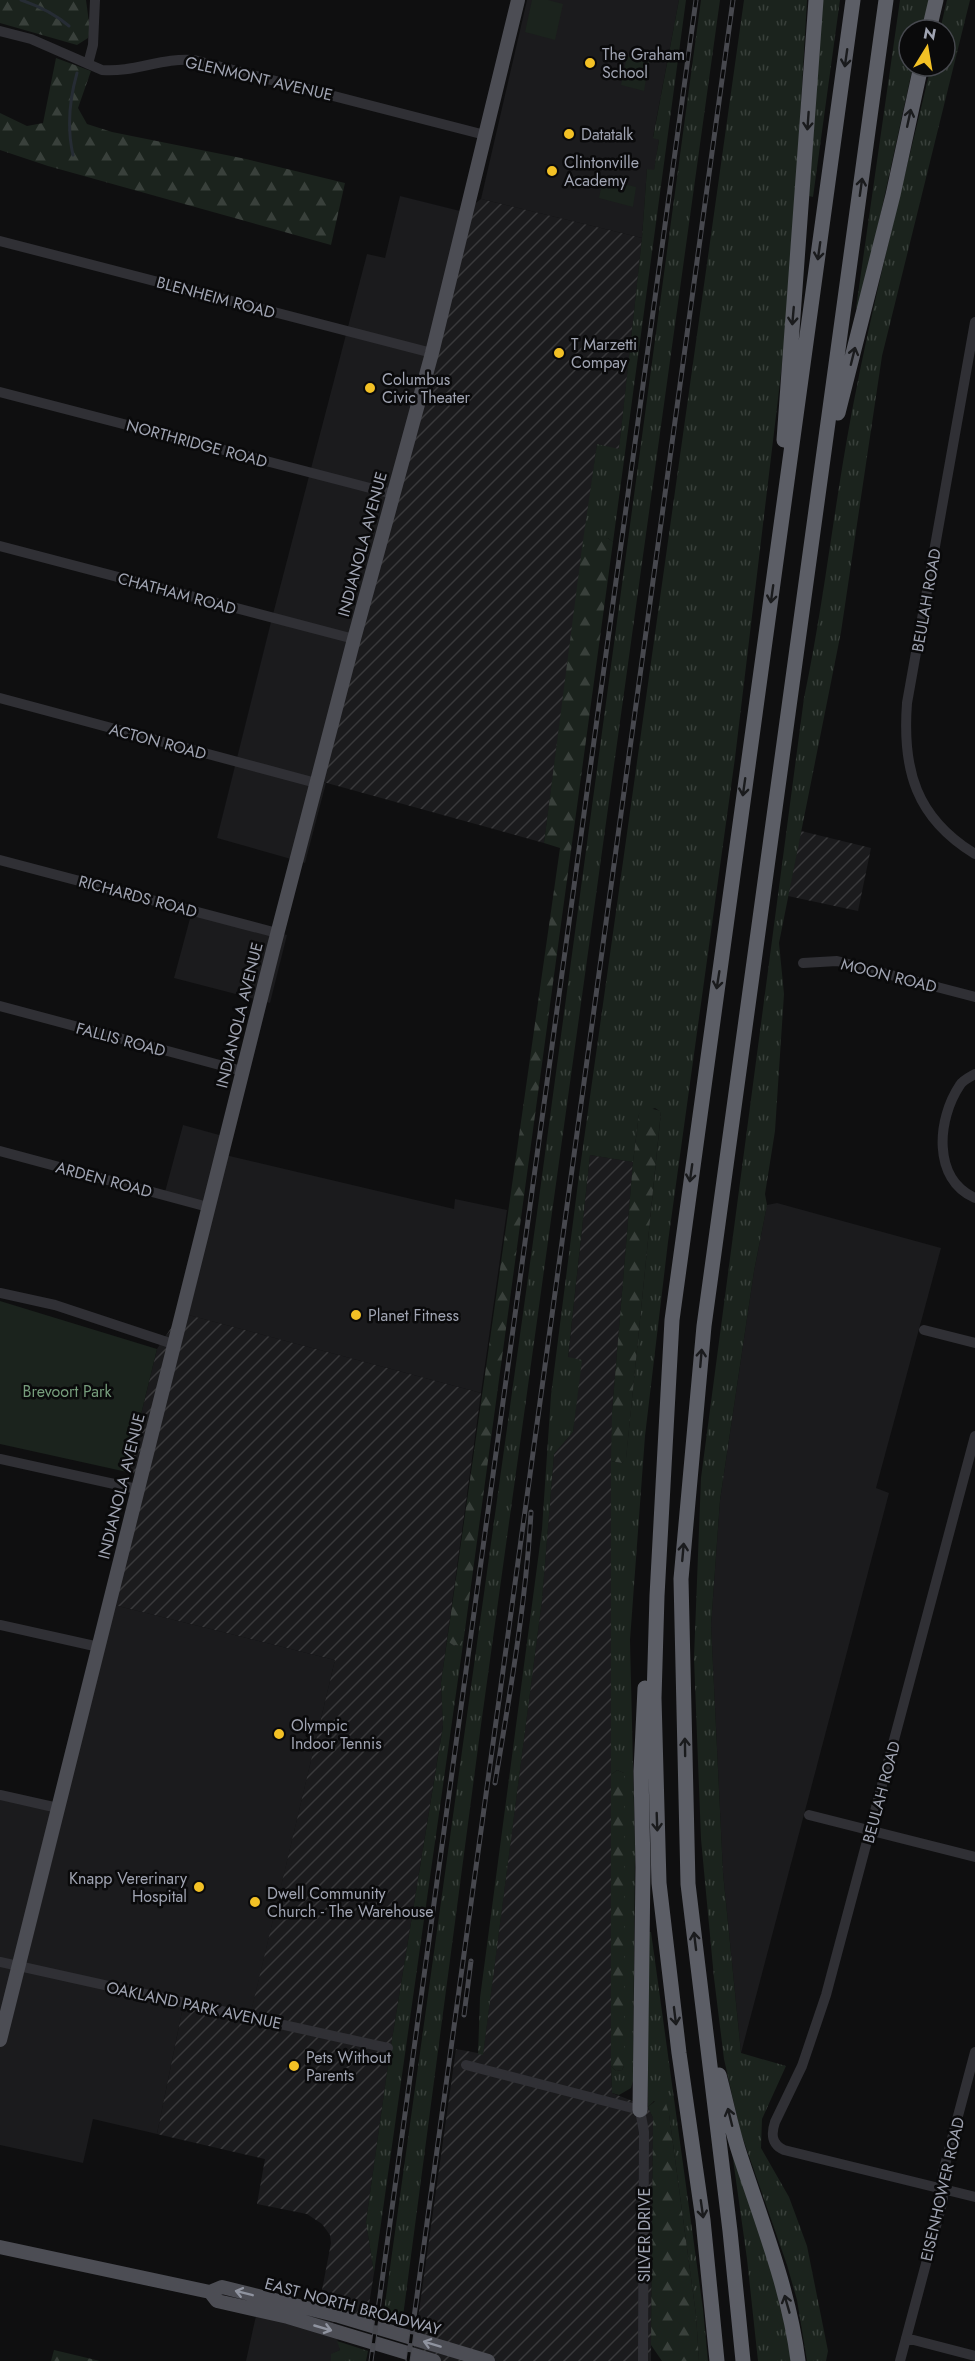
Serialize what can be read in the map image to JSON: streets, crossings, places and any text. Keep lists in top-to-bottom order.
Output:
{
  "streets": {
    "main road": ["INDIANOLA AVENUE", "EAST NORTH BROADWAY"],
    "street": [
      "GLENMONT AVENUE",
      "BLENHEIM ROAD",
      "NORTHRIDGE ROAD",
      "CHATHAM ROAD",
      "BEULAH ROAD",
      "ACTON ROAD",
      "RICHARDS ROAD",
      "MOON ROAD",
      "FALLIS ROAD",
      "ARDEN ROAD",
      "OAKLAND PARK AVENUE",
      "EISENHOWER ROAD",
      "SILVER DRIVE"
    ]
  },
  "crossings": [
    ["GLENMONT AVENUE", "INDIANOLA AVENUE"],
    ["BLENHEIM ROAD", "INDIANOLA AVENUE"],
    ["NORTHRIDGE ROAD", "INDIANOLA AVENUE"],
    ["INDIANOLA AVENUE", "CHATHAM ROAD"],
    ["INDIANOLA AVENUE", "ACTON ROAD"],
    ["INDIANOLA AVENUE", "RICHARDS ROAD"],
    ["INDIANOLA AVENUE", "FALLIS ROAD"],
    ["INDIANOLA AVENUE", "ARDEN ROAD"],
    ["INDIANOLA AVENUE", "OAKLAND PARK AVENUE"],
    ["BEULAH ROAD", "EISENHOWER ROAD"]
  ],
  "parks": ["Brevoort Park"],
  "places": [
    "The Graham School",
    "Datatalk",
    "Clintonville Academy",
    "T Marzetti Compay",
    "Columbus Civic Theater",
    "Planet Fitness",
    "Olympic Indoor Tennis",
    "Knapp Vererinary Hospital",
    "Dwell Community Church - The Warehouse",
    "Pets Without Parents"
  ],
  "north": "top"
}
